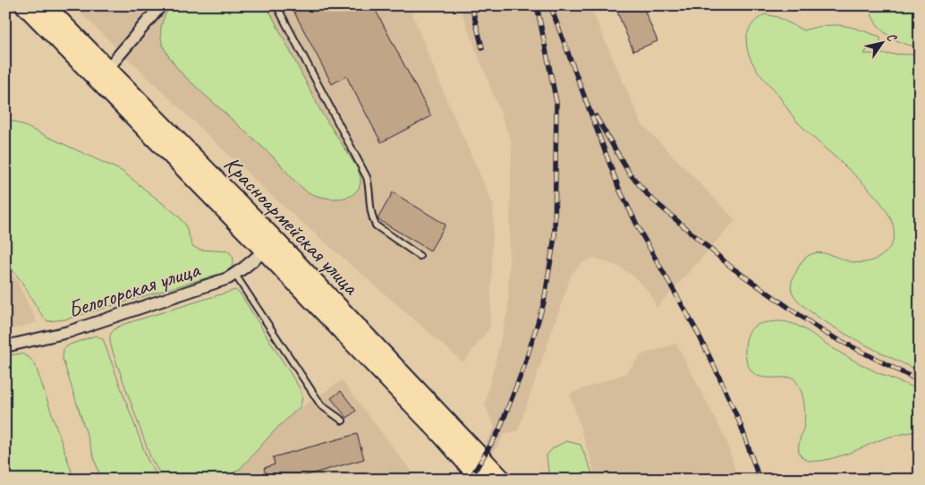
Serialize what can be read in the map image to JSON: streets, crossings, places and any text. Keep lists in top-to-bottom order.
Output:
{
  "streets": {
    "main road": ["Красноармейская улица"],
    "street": ["Белогорская улица"]
  },
  "crossings": [
    ["Красноармейская улица", "Белогорская улица"]
  ],
  "north": "top right"
}
